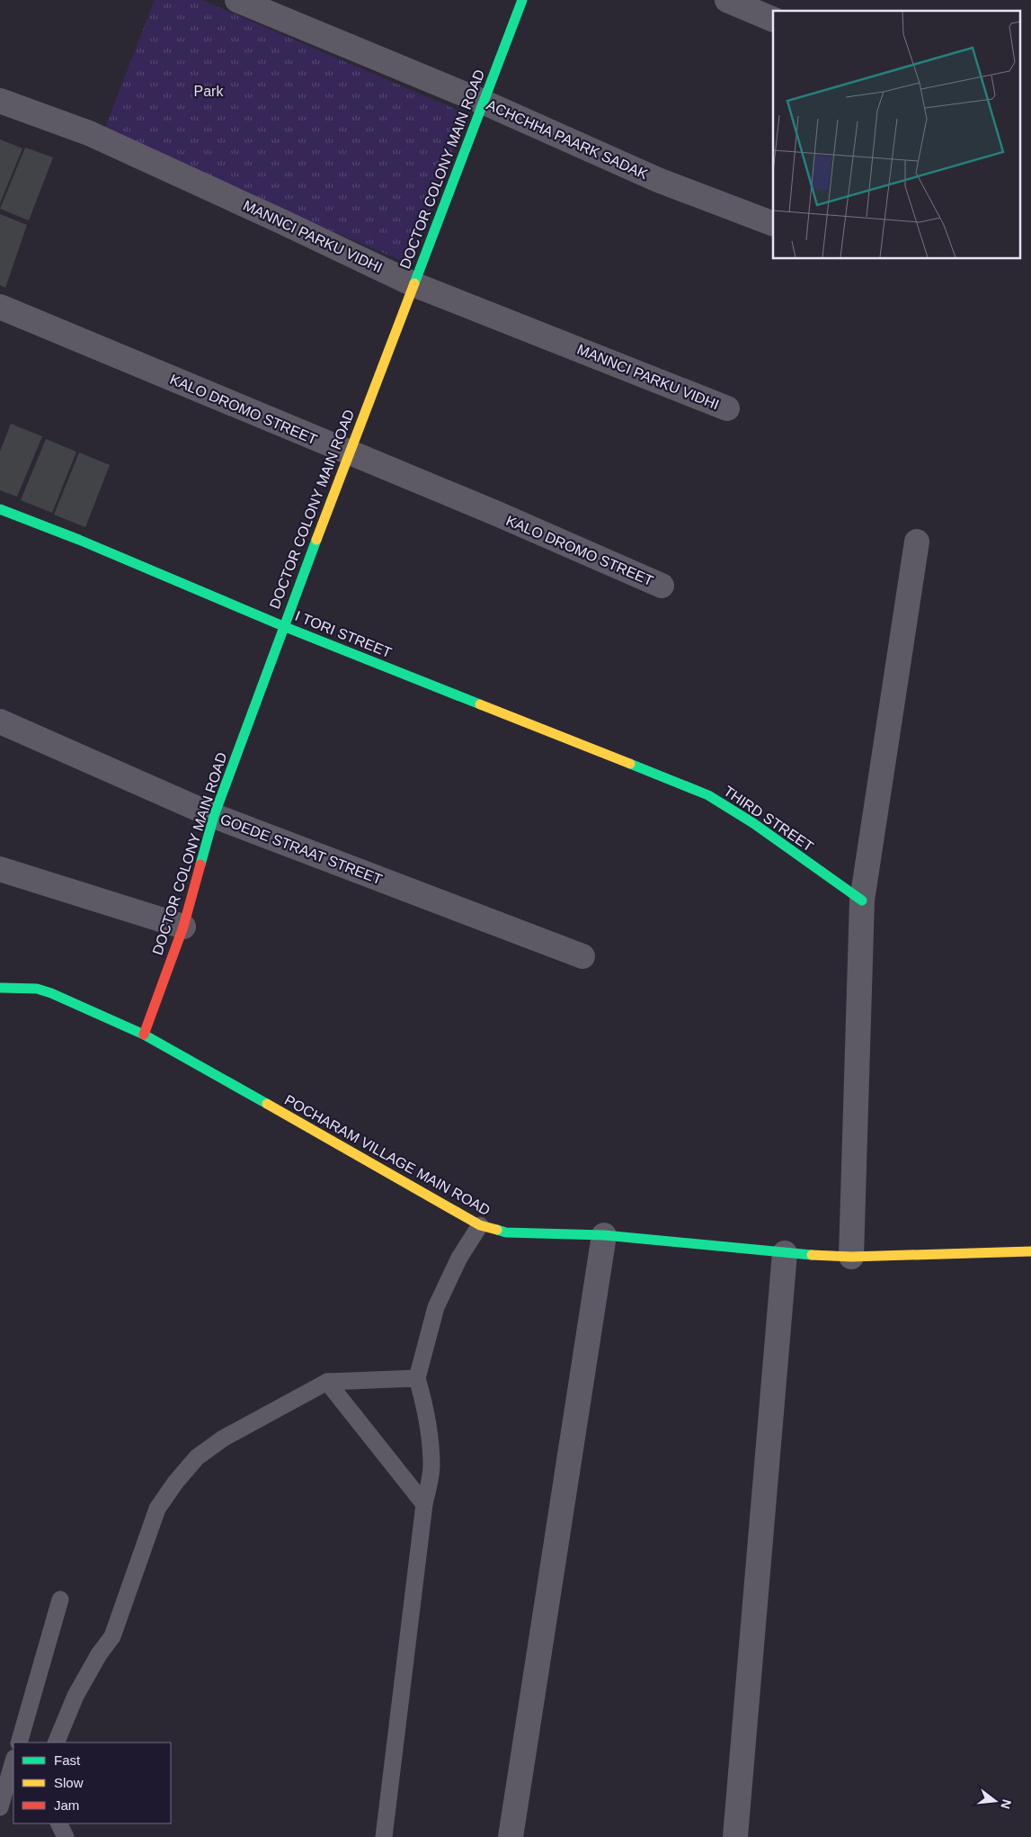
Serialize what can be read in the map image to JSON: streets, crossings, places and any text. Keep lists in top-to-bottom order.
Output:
{
  "streets": {
    "street": [
      "ACHCHHA PAARK SADAK",
      "DOCTOR COLONY MAIN ROAD",
      "MANNCI PARKU VIDHI",
      "KALO DROMO STREET",
      "I TORI STREET",
      "THIRD STREET",
      "GOEDE STRAAT STREET",
      "POCHARAM VILLAGE MAIN ROAD"
    ]
  },
  "crossings": [
    ["ACHCHHA PAARK SADAK", "DOCTOR COLONY MAIN ROAD"],
    ["DOCTOR COLONY MAIN ROAD", "MANNCI PARKU VIDHI"],
    ["DOCTOR COLONY MAIN ROAD", "KALO DROMO STREET"],
    ["DOCTOR COLONY MAIN ROAD", "I TORI STREET"],
    ["DOCTOR COLONY MAIN ROAD", "GOEDE STRAAT STREET"],
    ["DOCTOR COLONY MAIN ROAD", "POCHARAM VILLAGE MAIN ROAD"],
    ["I TORI STREET", "THIRD STREET"]
  ],
  "parks": ["Park"],
  "legend": ["Fast", "Slow", "Jam"],
  "north": "right"
}
